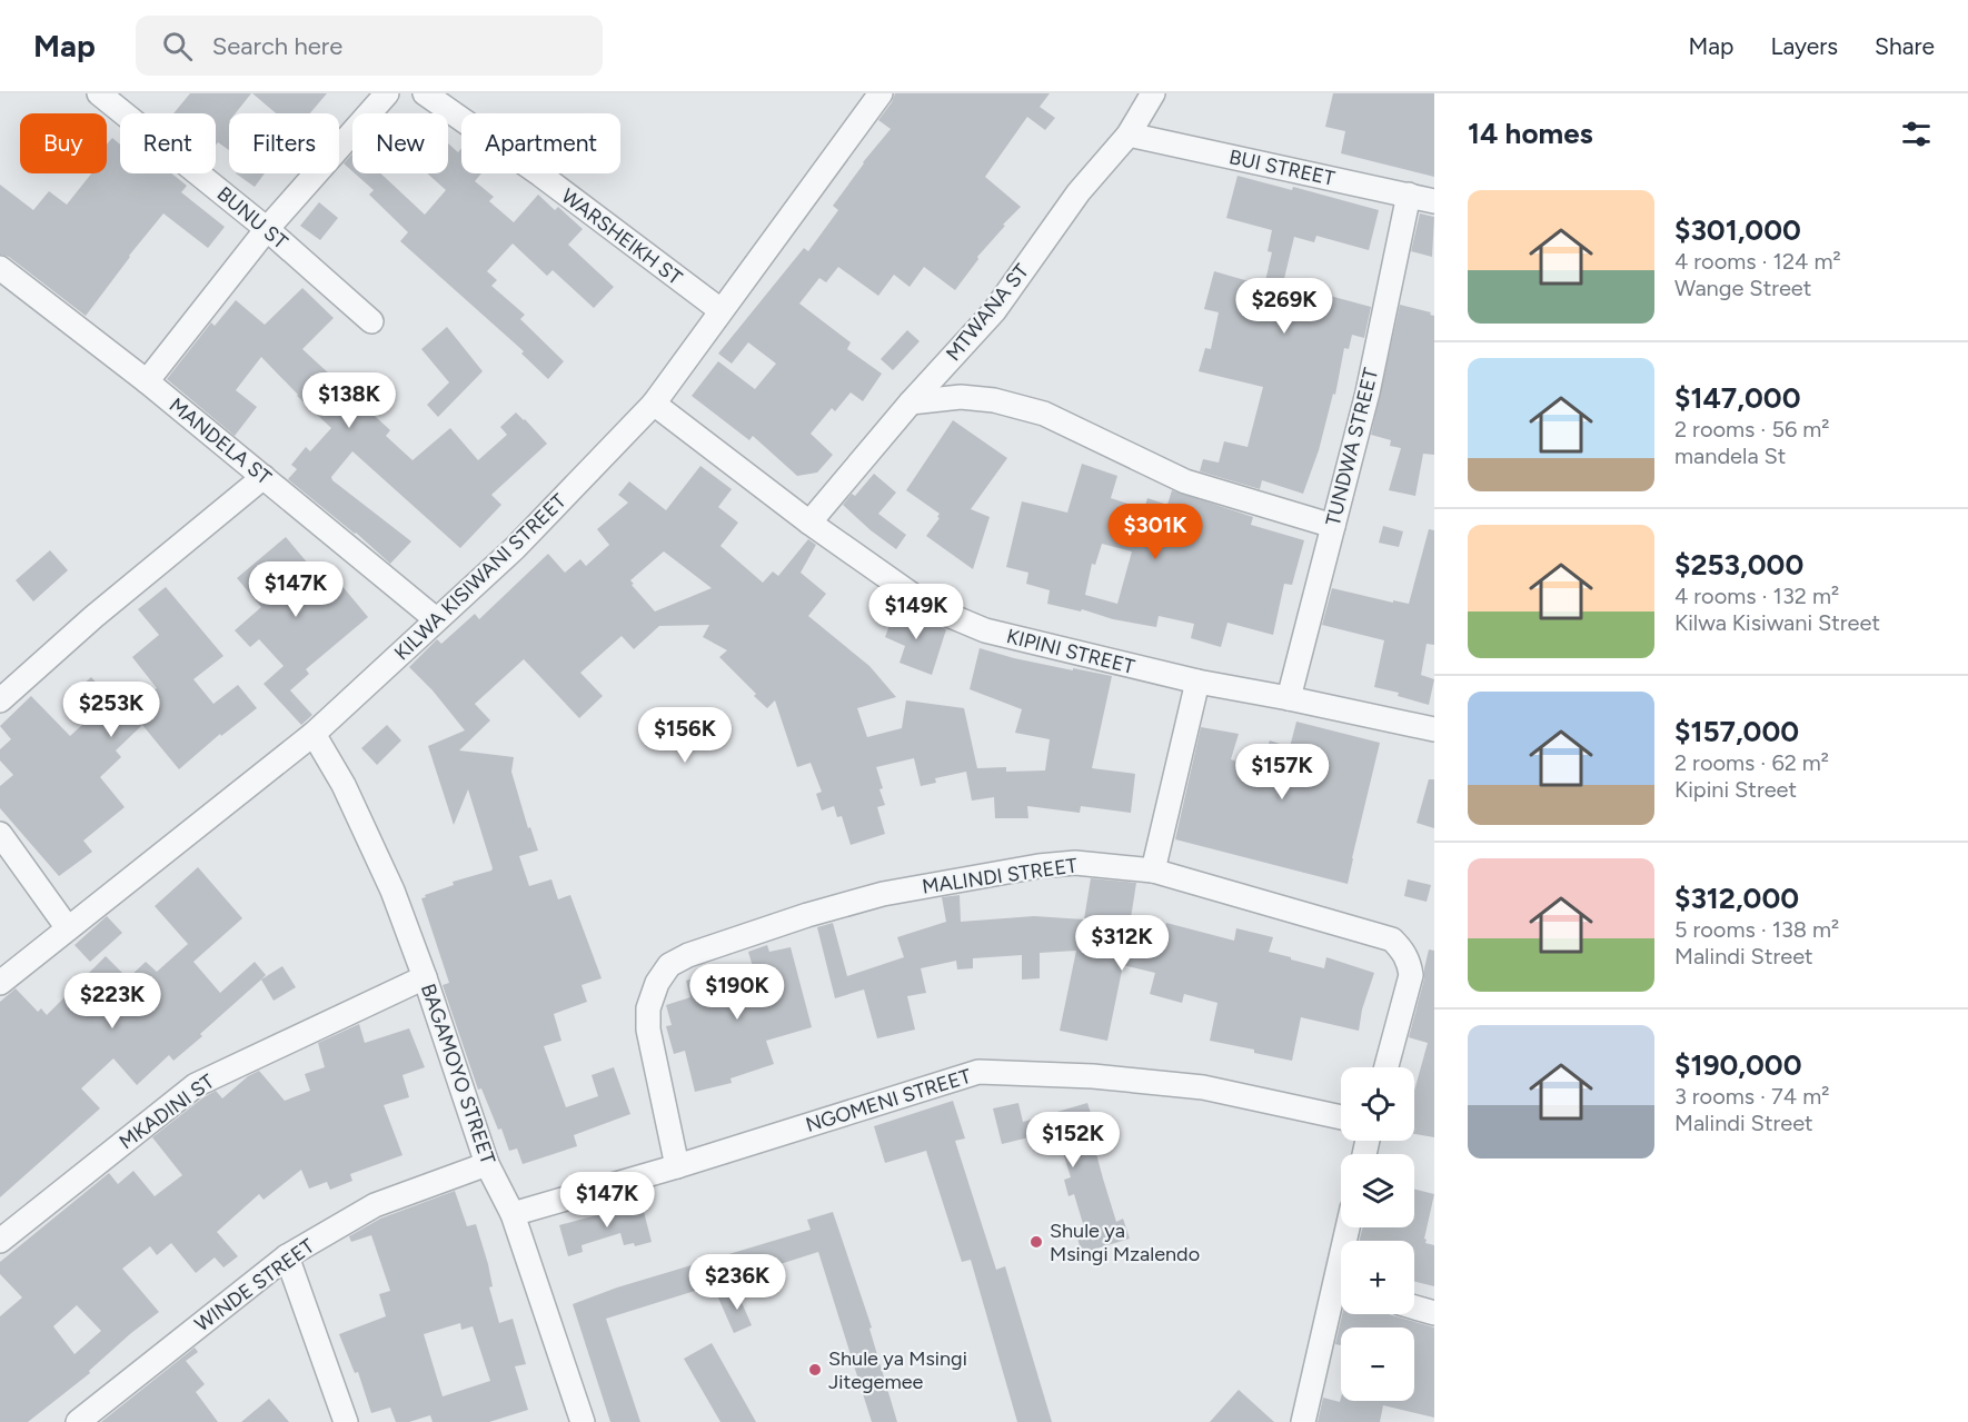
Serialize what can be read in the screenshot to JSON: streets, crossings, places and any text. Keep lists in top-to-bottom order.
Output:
{
  "streets": {
    "street": [
      "BUI STREET",
      "BUNU ST",
      "WARSHEIKH ST",
      "MTWANA ST",
      "MANDELA ST",
      "TUNDWA STREET",
      "KILWA KISIWANI STREET",
      "KIPINI STREET",
      "MALINDI STREET",
      "BAGAMOYO STREET",
      "NGOMENI STREET",
      "MKADINI ST",
      "WINDE STREET"
    ]
  },
  "crossings": [
    ["BUI STREET", "MTWANA ST"],
    ["BUI STREET", "TUNDWA STREET"],
    ["WARSHEIKH ST", "KILWA KISIWANI STREET"],
    ["MTWANA ST", "KIPINI STREET"],
    ["MANDELA ST", "KILWA KISIWANI STREET"],
    ["TUNDWA STREET", "KIPINI STREET"],
    ["KILWA KISIWANI STREET", "KIPINI STREET"],
    ["KILWA KISIWANI STREET", "BAGAMOYO STREET"],
    ["MALINDI STREET", "NGOMENI STREET"],
    ["BAGAMOYO STREET", "NGOMENI STREET"],
    ["BAGAMOYO STREET", "MKADINI ST"],
    ["BAGAMOYO STREET", "WINDE STREET"]
  ],
  "places": ["Shule ya Msingi Mzalendo", "Shule ya Msingi Jitegemee"],
  "page": {
    "header": "Map",
    "search": "Search here",
    "nav": ["Map", "Layers", "Share"],
    "heading": "14 homes",
    "chip": [
      "Buy",
      "Rent",
      "Filters",
      "New",
      "Apartment"
    ],
    "list": [
      {
        "name": "$301,000",
        "note": "4 rooms · 124 m² · Wange Street"
      },
      {
        "name": "$147,000",
        "note": "2 rooms · 56 m² · mandela St"
      },
      {
        "name": "$253,000",
        "note": "4 rooms · 132 m² · Kilwa Kisiwani Street"
      },
      {
        "name": "$157,000",
        "note": "2 rooms · 62 m² · Kipini Street"
      },
      {
        "name": "$312,000",
        "note": "5 rooms · 138 m² · Malindi Street"
      },
      {
        "name": "$190,000",
        "note": "3 rooms · 74 m² · Malindi Street"
      }
    ],
    "price": [
      "$269K",
      "$138K",
      "$301K",
      "$147K",
      "$149K",
      "$253K",
      "$156K",
      "$157K",
      "$312K",
      "$190K",
      "$223K",
      "$152K",
      "$147K",
      "$236K"
    ],
    "map_buttons": ["+", "−"]
  }
}
